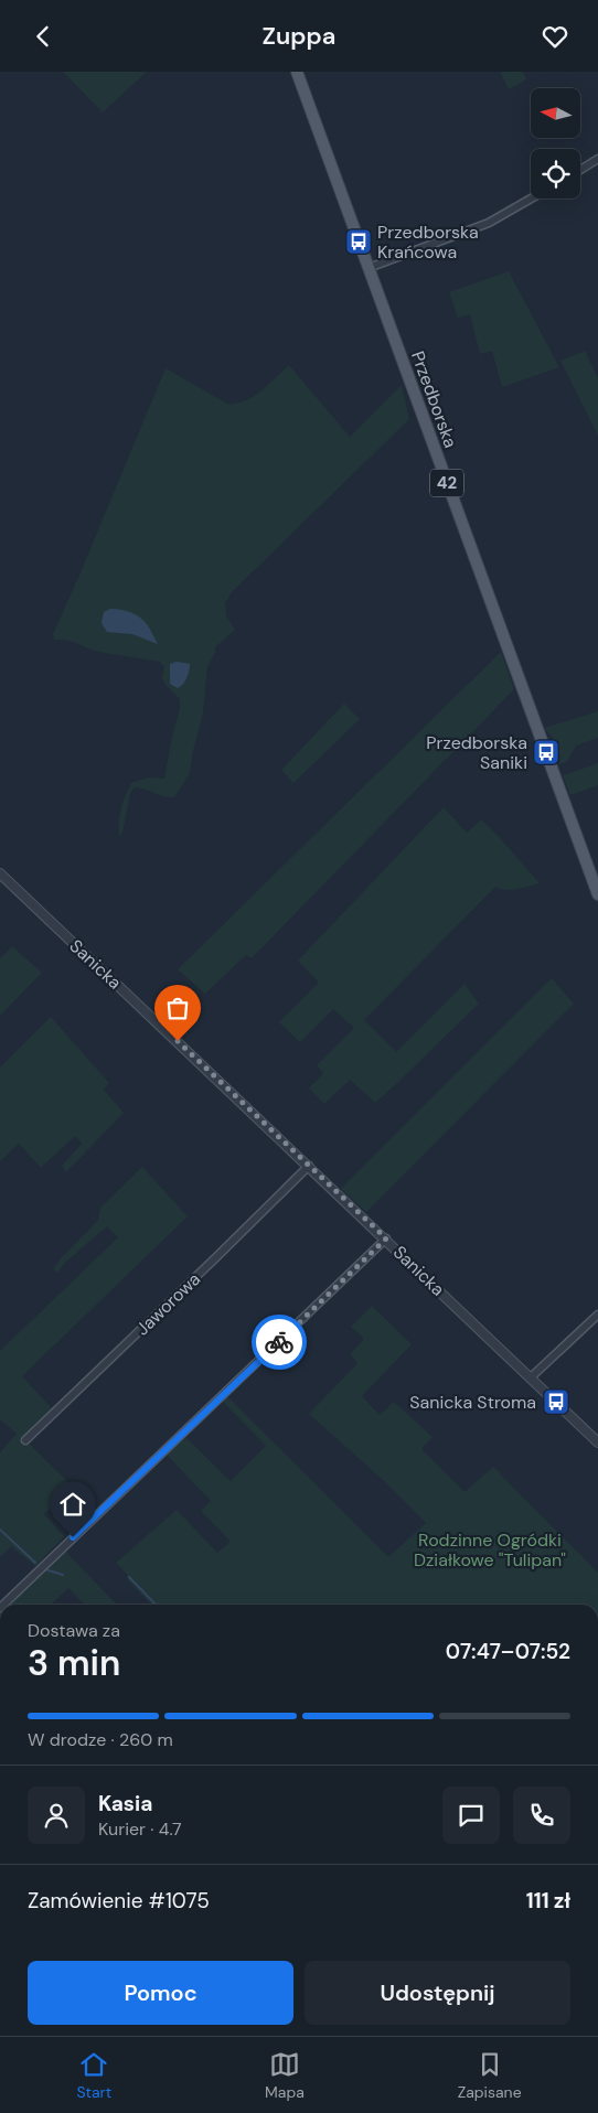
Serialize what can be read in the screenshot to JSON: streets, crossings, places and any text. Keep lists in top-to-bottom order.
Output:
{
  "streets": {
    "main road": ["Przedborska", "42"],
    "street": ["Sanicka", "Jaworowa"]
  },
  "crossings": [
    ["Sanicka", "Jaworowa"]
  ],
  "parks": ["Rodzinne Ogródki Działkowe \"Tulipan\""],
  "places": {
    "bus stop": ["Przedborska Krańcowa", "Przedborska Saniki", "Sanicka Stroma"]
  },
  "north": "left",
  "page": {
    "header": "Zuppa",
    "heading": ["3 min", "Dostawa za", "07:47–07:52"],
    "panel": [
      "Kasia",
      "Kurier · 4.7",
      "Zamówienie #1075",
      "111 zł"
    ],
    "bar": "W drodze · 260 m",
    "buttons": ["Pomoc", "Udostępnij"],
    "tabs": ["Start", "Mapa", "Zapisane"]
  }
}
